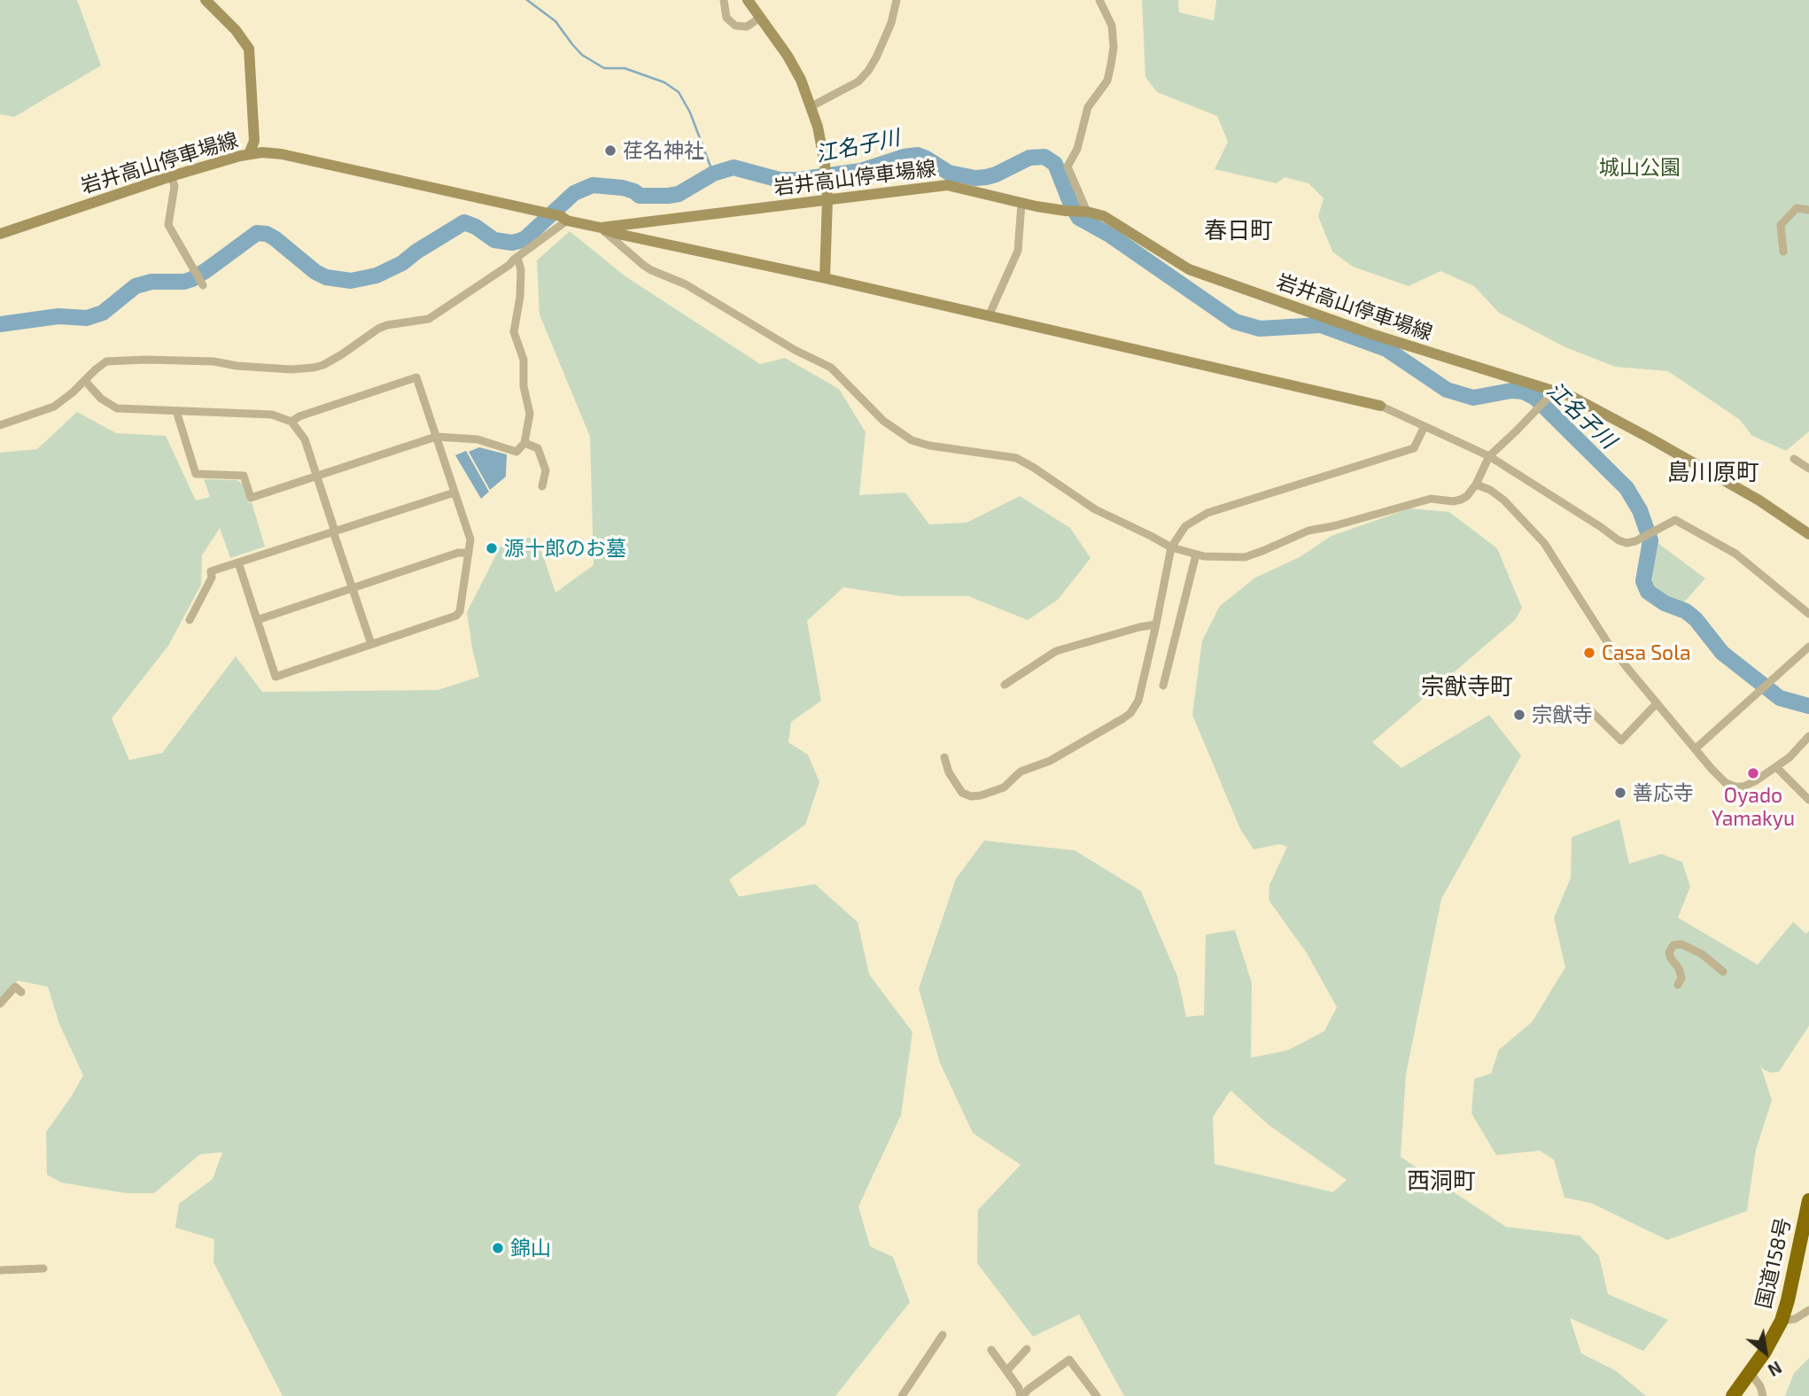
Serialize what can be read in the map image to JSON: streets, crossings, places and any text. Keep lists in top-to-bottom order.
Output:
{
  "streets": {
    "highway": ["国道158号"],
    "main road": ["岩井高山停車場線"]
  },
  "districts": [
    "春日町",
    "島川原町",
    "宗猷寺町",
    "西洞町"
  ],
  "water": ["江名子川"],
  "parks": ["城山公園"],
  "places": [
    "荏名神社",
    "源十郎のお墓",
    "Casa Sola",
    "宗猷寺",
    "Oyado Yamakyu",
    "善応寺",
    "錦山"
  ],
  "north": "bottom right"
}
